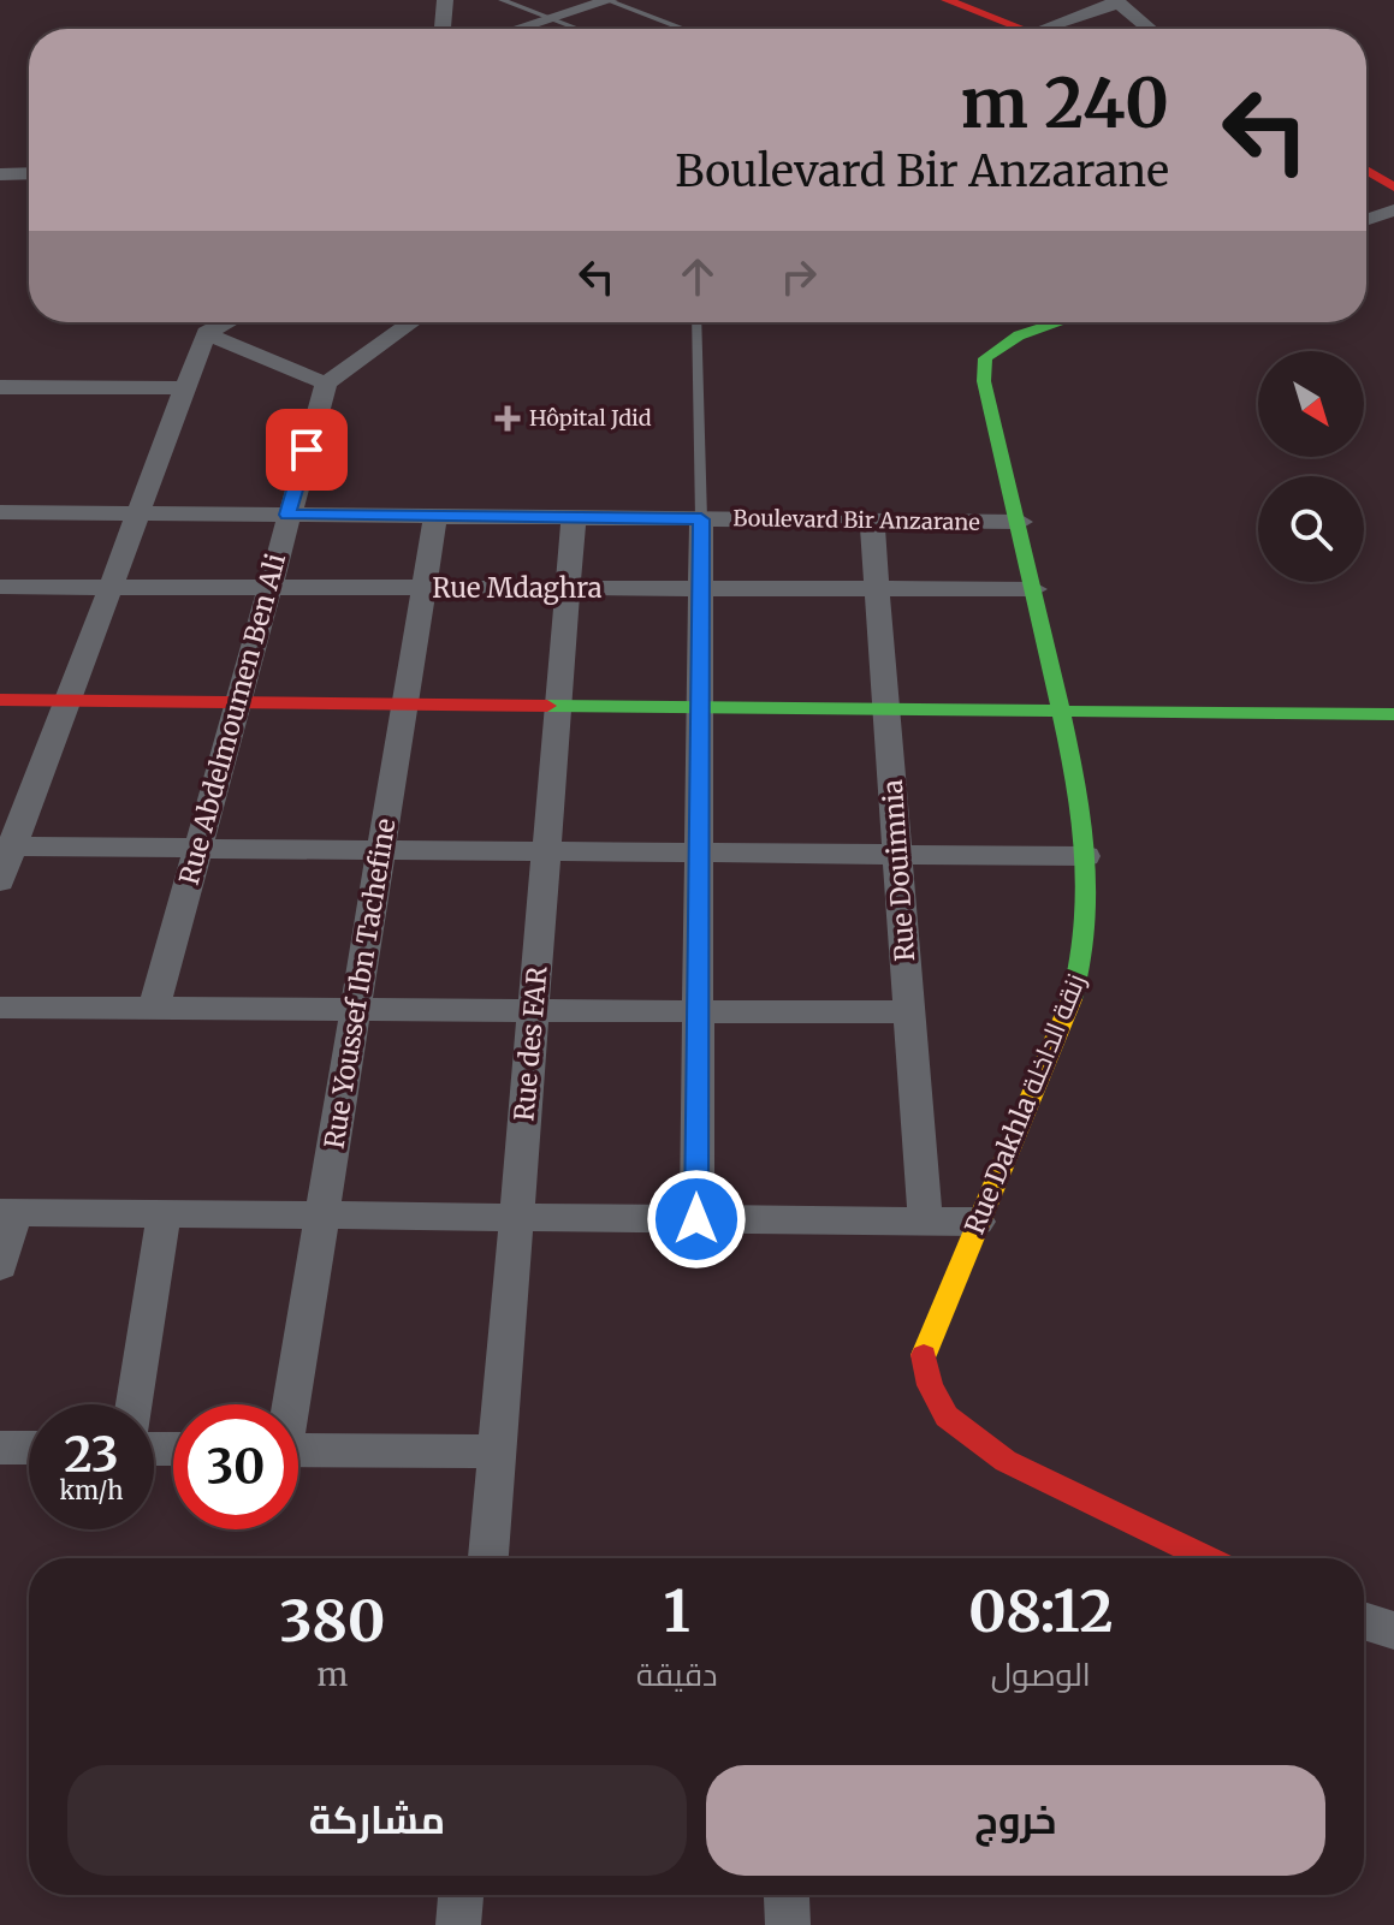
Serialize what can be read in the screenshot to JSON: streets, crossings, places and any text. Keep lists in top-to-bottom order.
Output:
{
  "streets": {
    "street": [
      "Boulevard Bir Anzarane",
      "Rue Mdaghra",
      "Rue Abdelmoumen Ben Ali",
      "Rue Douimnia",
      "Rue Youssef Ibn Tachefine",
      "Rue des FAR",
      "Rue Dakhla زنقة الداخلة"
    ]
  },
  "crossings": [
    ["Boulevard Bir Anzarane", "Rue Abdelmoumen Ben Ali"],
    ["Boulevard Bir Anzarane", "Rue Douimnia"],
    ["Boulevard Bir Anzarane", "Rue Youssef Ibn Tachefine"],
    ["Boulevard Bir Anzarane", "Rue des FAR"],
    ["Boulevard Bir Anzarane", "Rue Dakhla زنقة الداخلة"],
    ["Rue Mdaghra", "Rue Abdelmoumen Ben Ali"],
    ["Rue Mdaghra", "Rue Douimnia"],
    ["Rue Mdaghra", "Rue Youssef Ibn Tachefine"],
    ["Rue Mdaghra", "Rue des FAR"],
    ["Rue Mdaghra", "Rue Dakhla زنقة الداخلة"]
  ],
  "places": {
    "health": ["Hôpital Jdid"]
  },
  "north": "bottom right",
  "page": {
    "turn": ["240 m", "Boulevard Bir Anzarane"],
    "speed": "23 km/h",
    "limit": "30",
    "eta": [
      "08:12",
      "الوصول",
      "1",
      "دقيقة",
      "380",
      "m"
    ],
    "buttons": ["خروج", "مشاركة"]
  }
}
